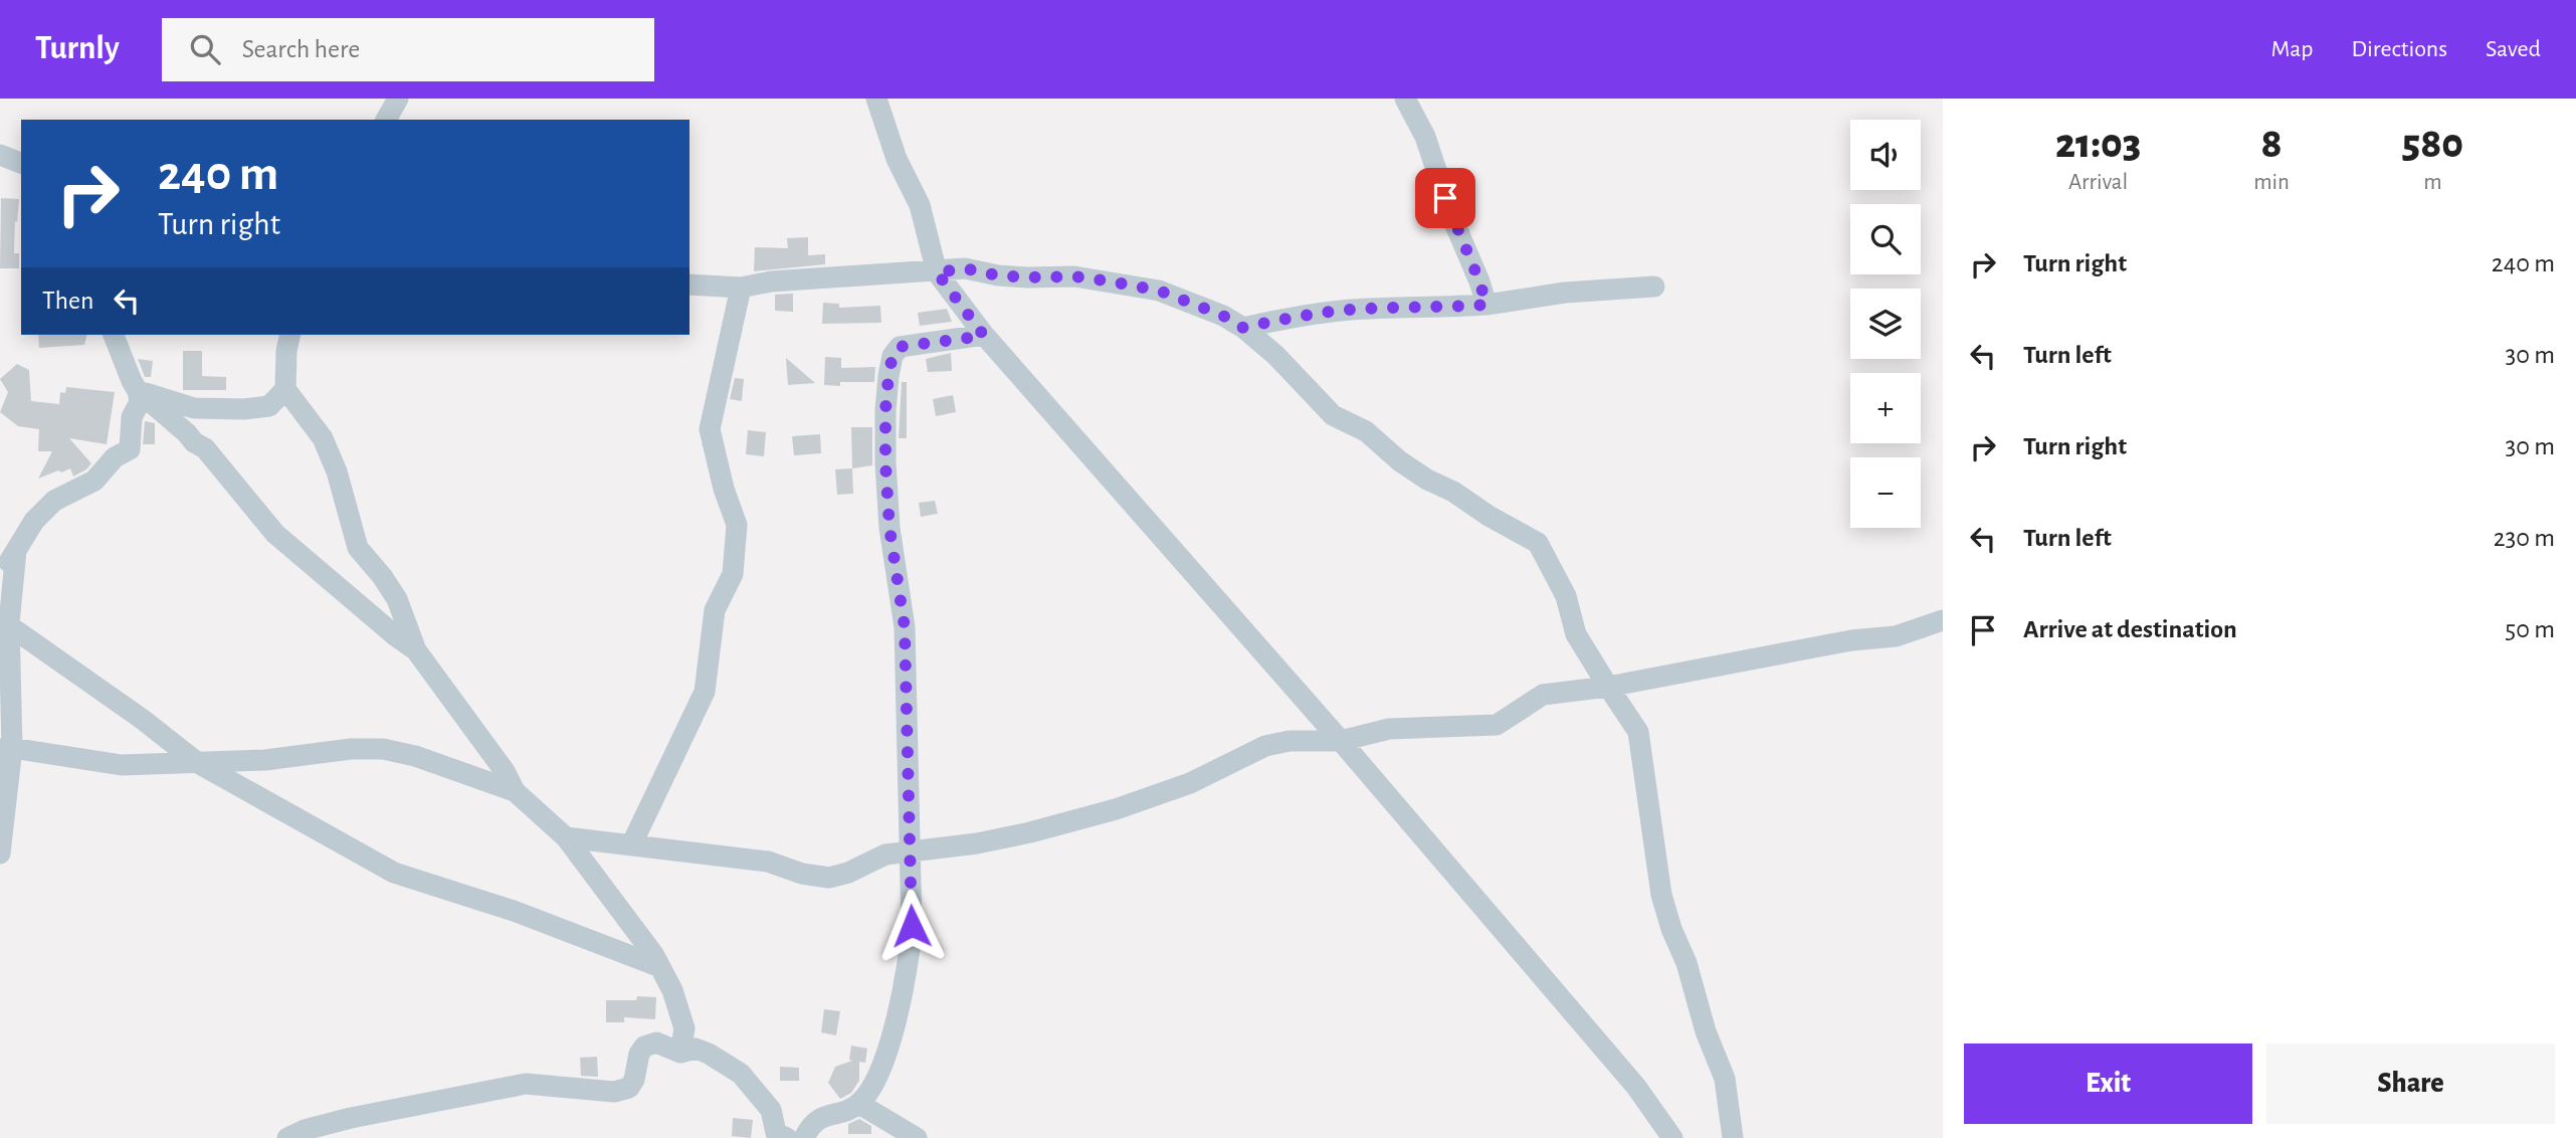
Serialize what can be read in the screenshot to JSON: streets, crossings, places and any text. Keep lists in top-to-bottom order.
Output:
{
  "page": {
    "header": "Turnly",
    "search": "Search here",
    "nav": ["Map", "Directions", "Saved"],
    "eta": [
      "21:03",
      "Arrival",
      "8",
      "min",
      "580",
      "m"
    ],
    "map_buttons": ["+", "−"],
    "turn": ["240 m", "Turn right"],
    "list": [
      {
        "name": "Turn right",
        "value": "240 m"
      },
      {
        "name": "Turn left",
        "value": "30 m"
      },
      {
        "name": "Turn right",
        "value": "30 m"
      },
      {
        "name": "Turn left",
        "value": "230 m"
      },
      {
        "name": "Arrive at destination",
        "value": "50 m"
      }
    ],
    "then": "Then",
    "buttons": ["Exit", "Share"]
  }
}
